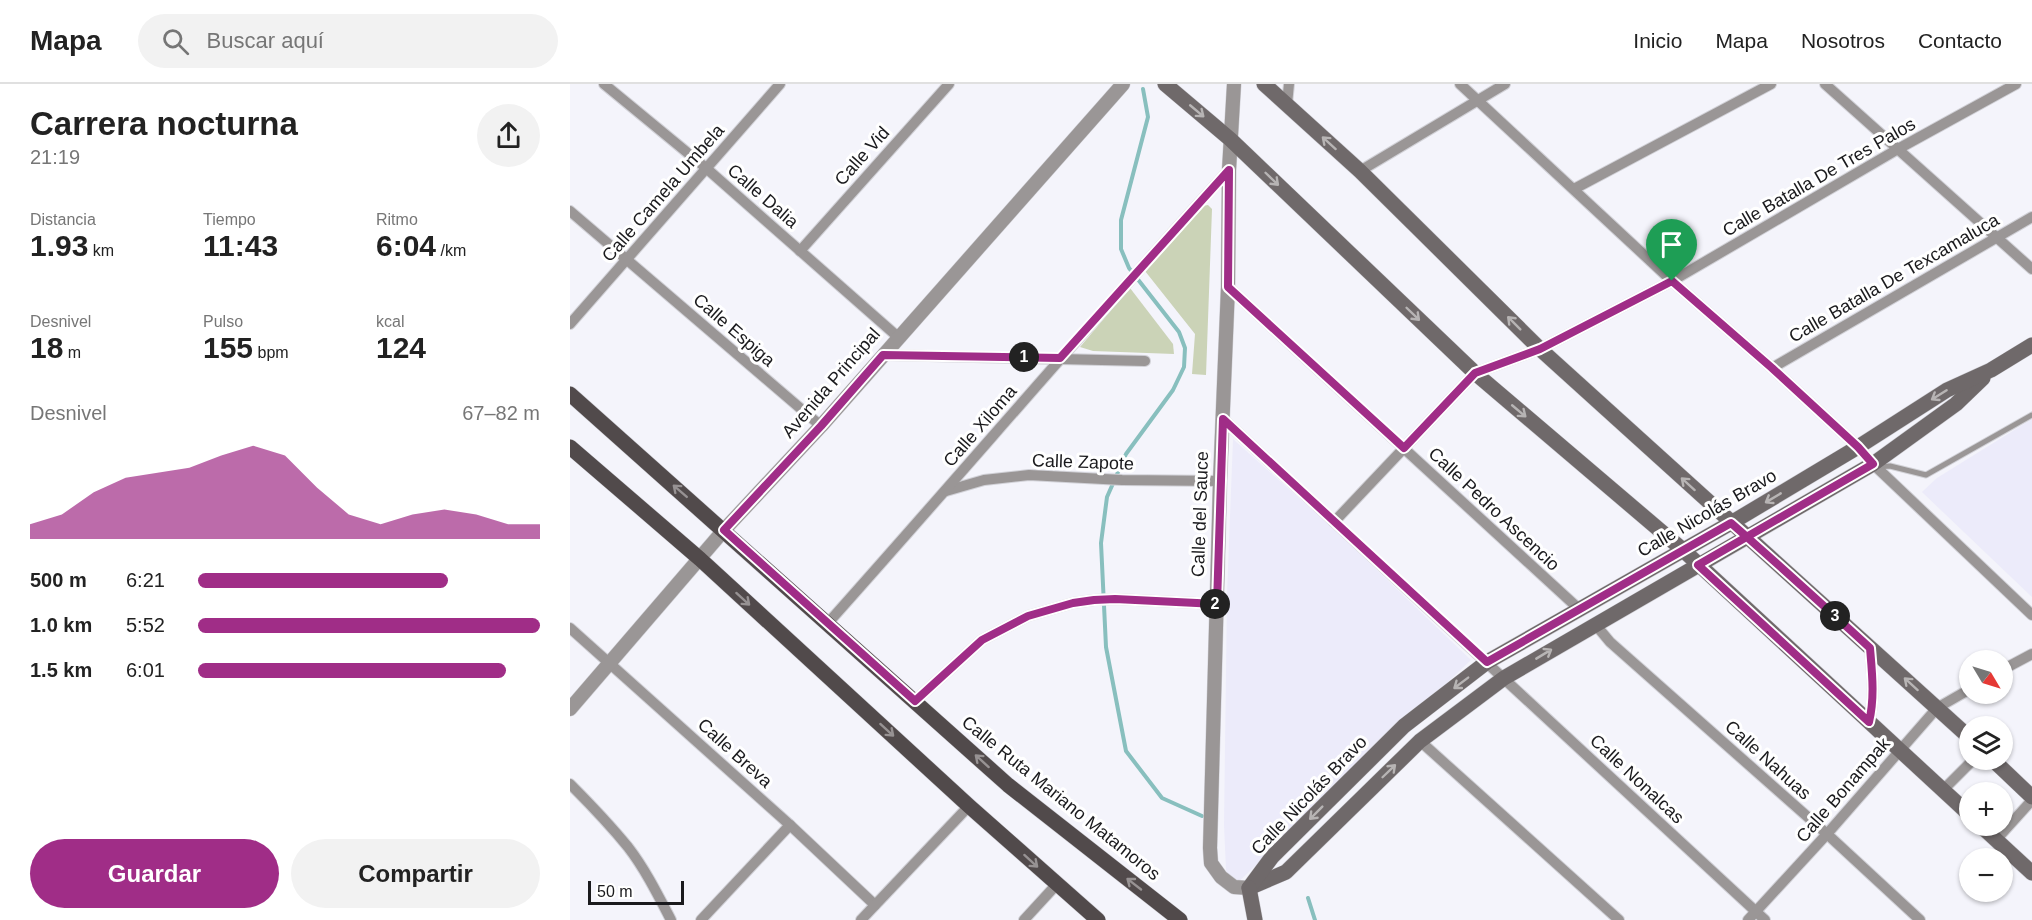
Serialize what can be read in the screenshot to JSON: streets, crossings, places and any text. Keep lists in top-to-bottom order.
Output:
{
  "streets": {
    "main road": ["Calle Nicolás Bravo", "Calle Ruta Mariano Matamoros"],
    "street": [
      "Calle Vid",
      "Calle Batalla De Tres Palos",
      "Calle Camela Umbela",
      "Calle Dalia",
      "Calle Batalla De Texcamaluca",
      "Calle Espiga",
      "Avenida Principal",
      "Calle Xiloma",
      "Calle Zapote",
      "Calle Pedro Ascencio",
      "Calle del Sauce",
      "Calle Breva",
      "Calle Nahuas",
      "Calle Nonalcas",
      "Calle Bonampak"
    ]
  },
  "crossings": [
    ["Calle Vid", "Calle Dalia"],
    ["Calle Camela Umbela", "Calle Dalia"],
    ["Calle Camela Umbela", "Calle Espiga"],
    ["Calle Dalia", "Avenida Principal"],
    ["Calle Espiga", "Avenida Principal"],
    ["Avenida Principal", "Calle Breva"],
    ["Avenida Principal", "Calle Ruta Mariano Matamoros"],
    ["Calle Xiloma", "Calle Zapote"],
    ["Calle Xiloma", "Calle del Sauce"],
    ["Calle Xiloma", "Calle Ruta Mariano Matamoros"],
    ["Calle Zapote", "Calle del Sauce"],
    ["Calle Pedro Ascencio", "Calle Nicolás Bravo"],
    ["Calle Pedro Ascencio", "Calle del Sauce"],
    ["Calle Nicolás Bravo", "Calle del Sauce"],
    ["Calle Nicolás Bravo", "Calle Nahuas"],
    ["Calle Nicolás Bravo", "Calle Nonalcas"],
    ["Calle del Sauce", "Calle Nonalcas"],
    ["Calle Nahuas", "Calle Bonampak"],
    ["Calle Nonalcas", "Calle Bonampak"]
  ],
  "scale_bar": "50 m",
  "north": "bottom right",
  "page": {
    "header": "Mapa",
    "search": "Buscar aquí",
    "nav": [
      "Inicio",
      "Mapa",
      "Nosotros",
      "Contacto"
    ],
    "heading": ["Carrera nocturna", "21:19"],
    "stats": [
      ["Distancia", "1.93 km"],
      ["Tiempo", "11:43"],
      ["Ritmo", "6:04 /km"],
      ["Desnivel", "18 m"],
      ["Pulso", "155 bpm"],
      ["kcal", "124"]
    ],
    "pins": ["1", "2", "3"],
    "chart": ["Desnivel", "67–82 m"],
    "list": [
      {
        "name": "500 m",
        "note": "6:21"
      },
      {
        "name": "1.0 km",
        "note": "5:52"
      },
      {
        "name": "1.5 km",
        "note": "6:01"
      }
    ],
    "map_buttons": ["+", "−"],
    "buttons": ["Guardar", "Compartir"],
    "scale": "50 m"
  }
}
